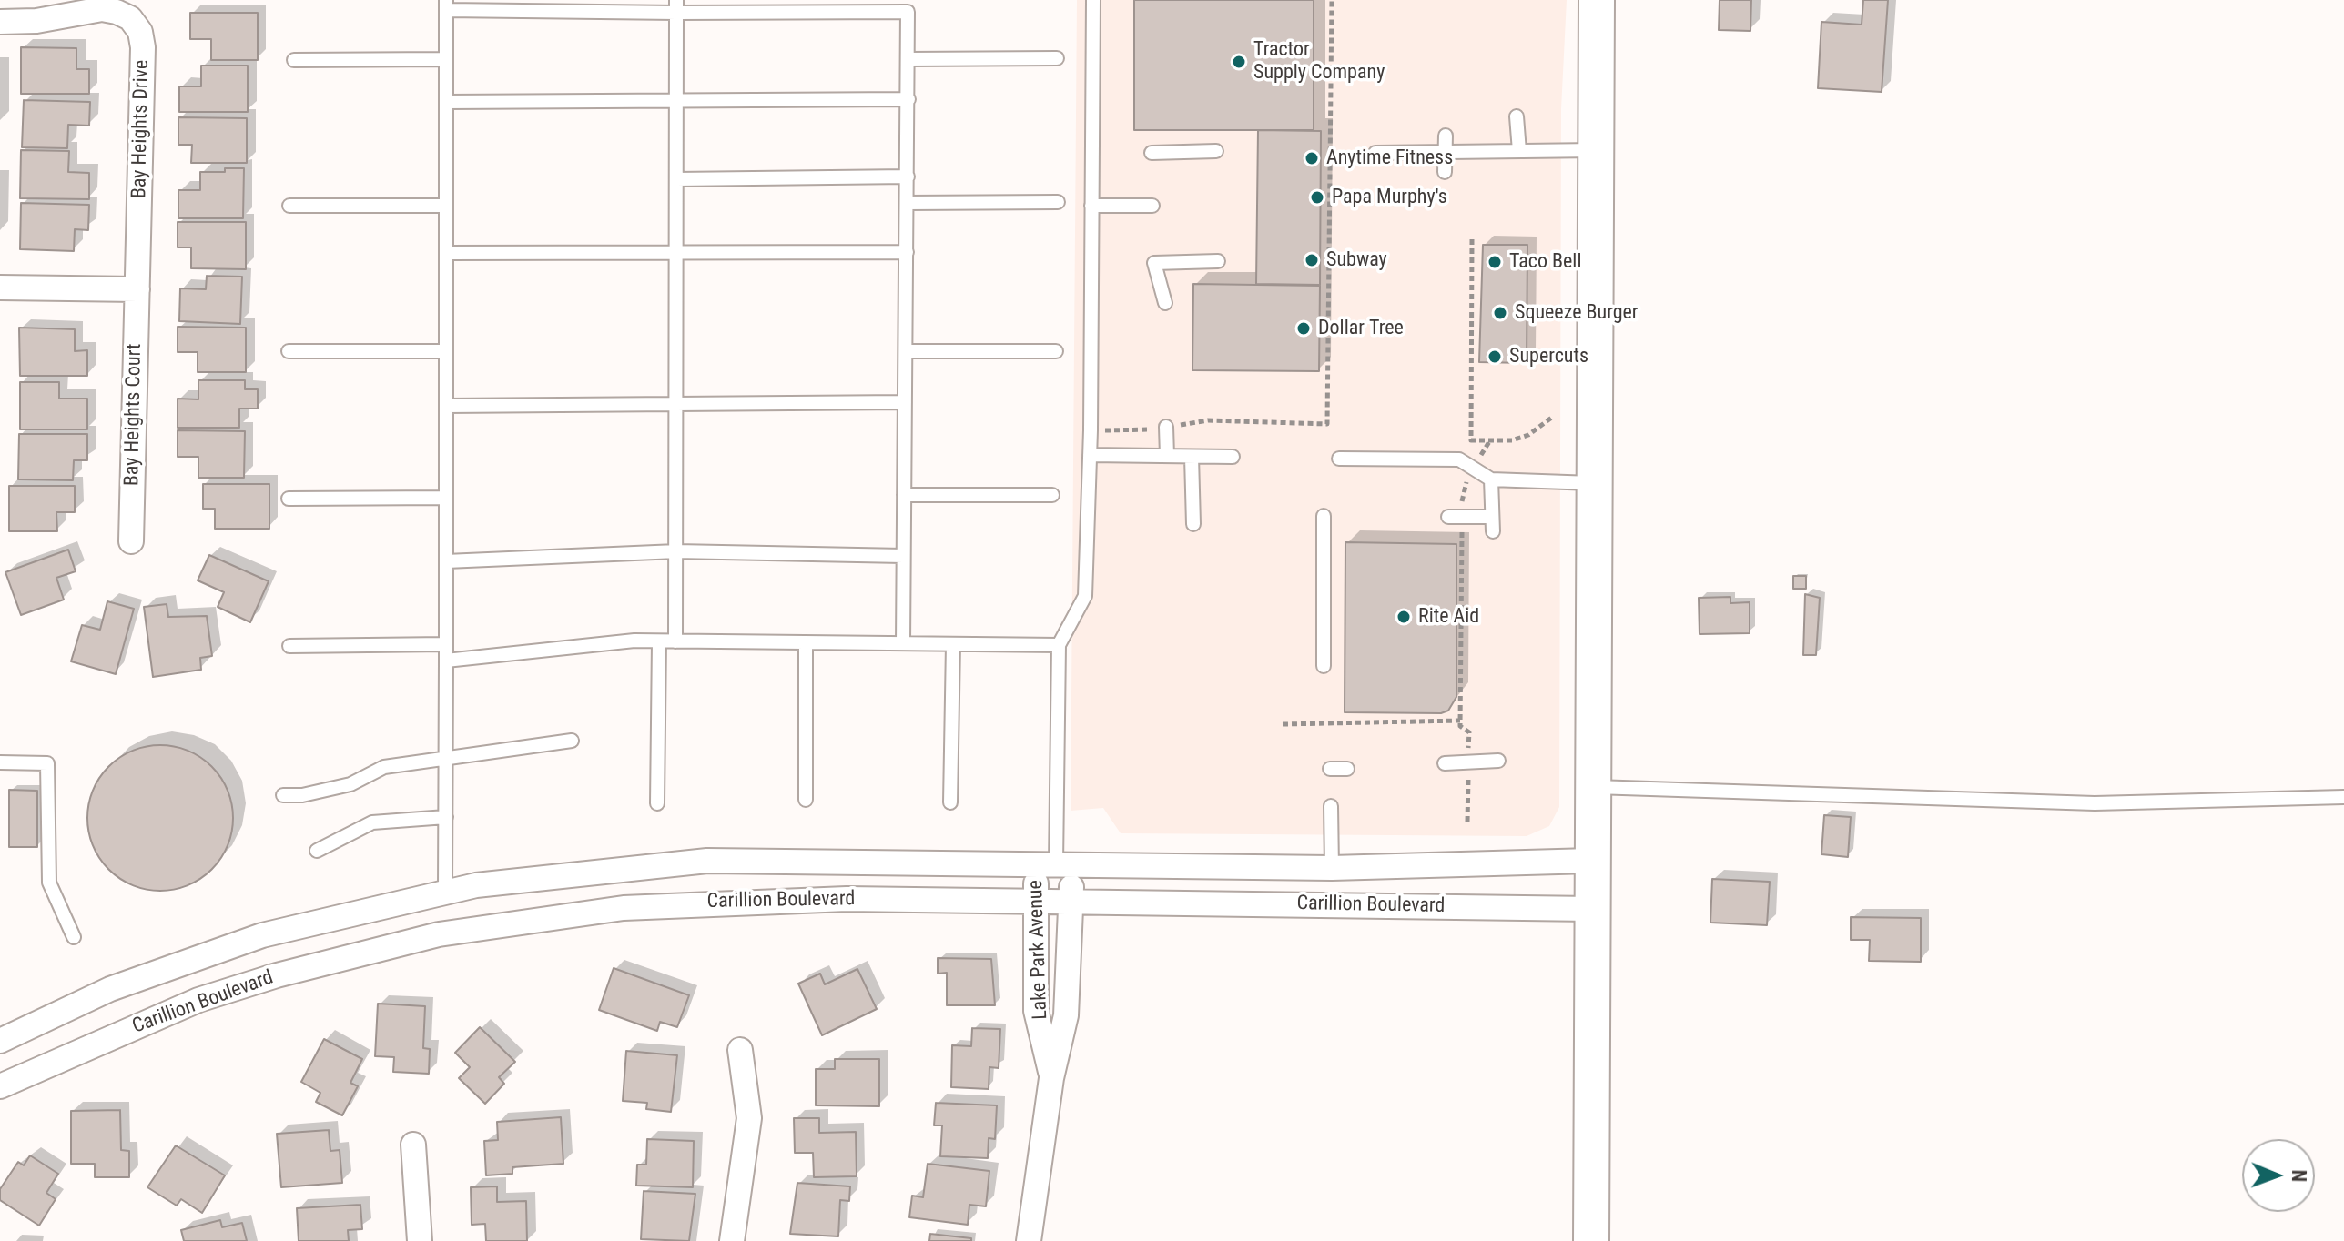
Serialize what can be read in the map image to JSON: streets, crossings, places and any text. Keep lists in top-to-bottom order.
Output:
{
  "streets": {
    "street": [
      "Bay Heights Drive",
      "Bay Heights Court",
      "Carillion Boulevard",
      "Lake Park Avenue"
    ]
  },
  "crossings": [
    ["Bay Heights Drive", "Bay Heights Court"],
    ["Carillion Boulevard", "Lake Park Avenue"]
  ],
  "places": [
    "Tractor Supply Company",
    "Anytime Fitness",
    "Papa Murphy's",
    "Subway",
    "Taco Bell",
    "Squeeze Burger",
    "Dollar Tree",
    "Supercuts",
    "Rite Aid"
  ],
  "north": "right"
}
